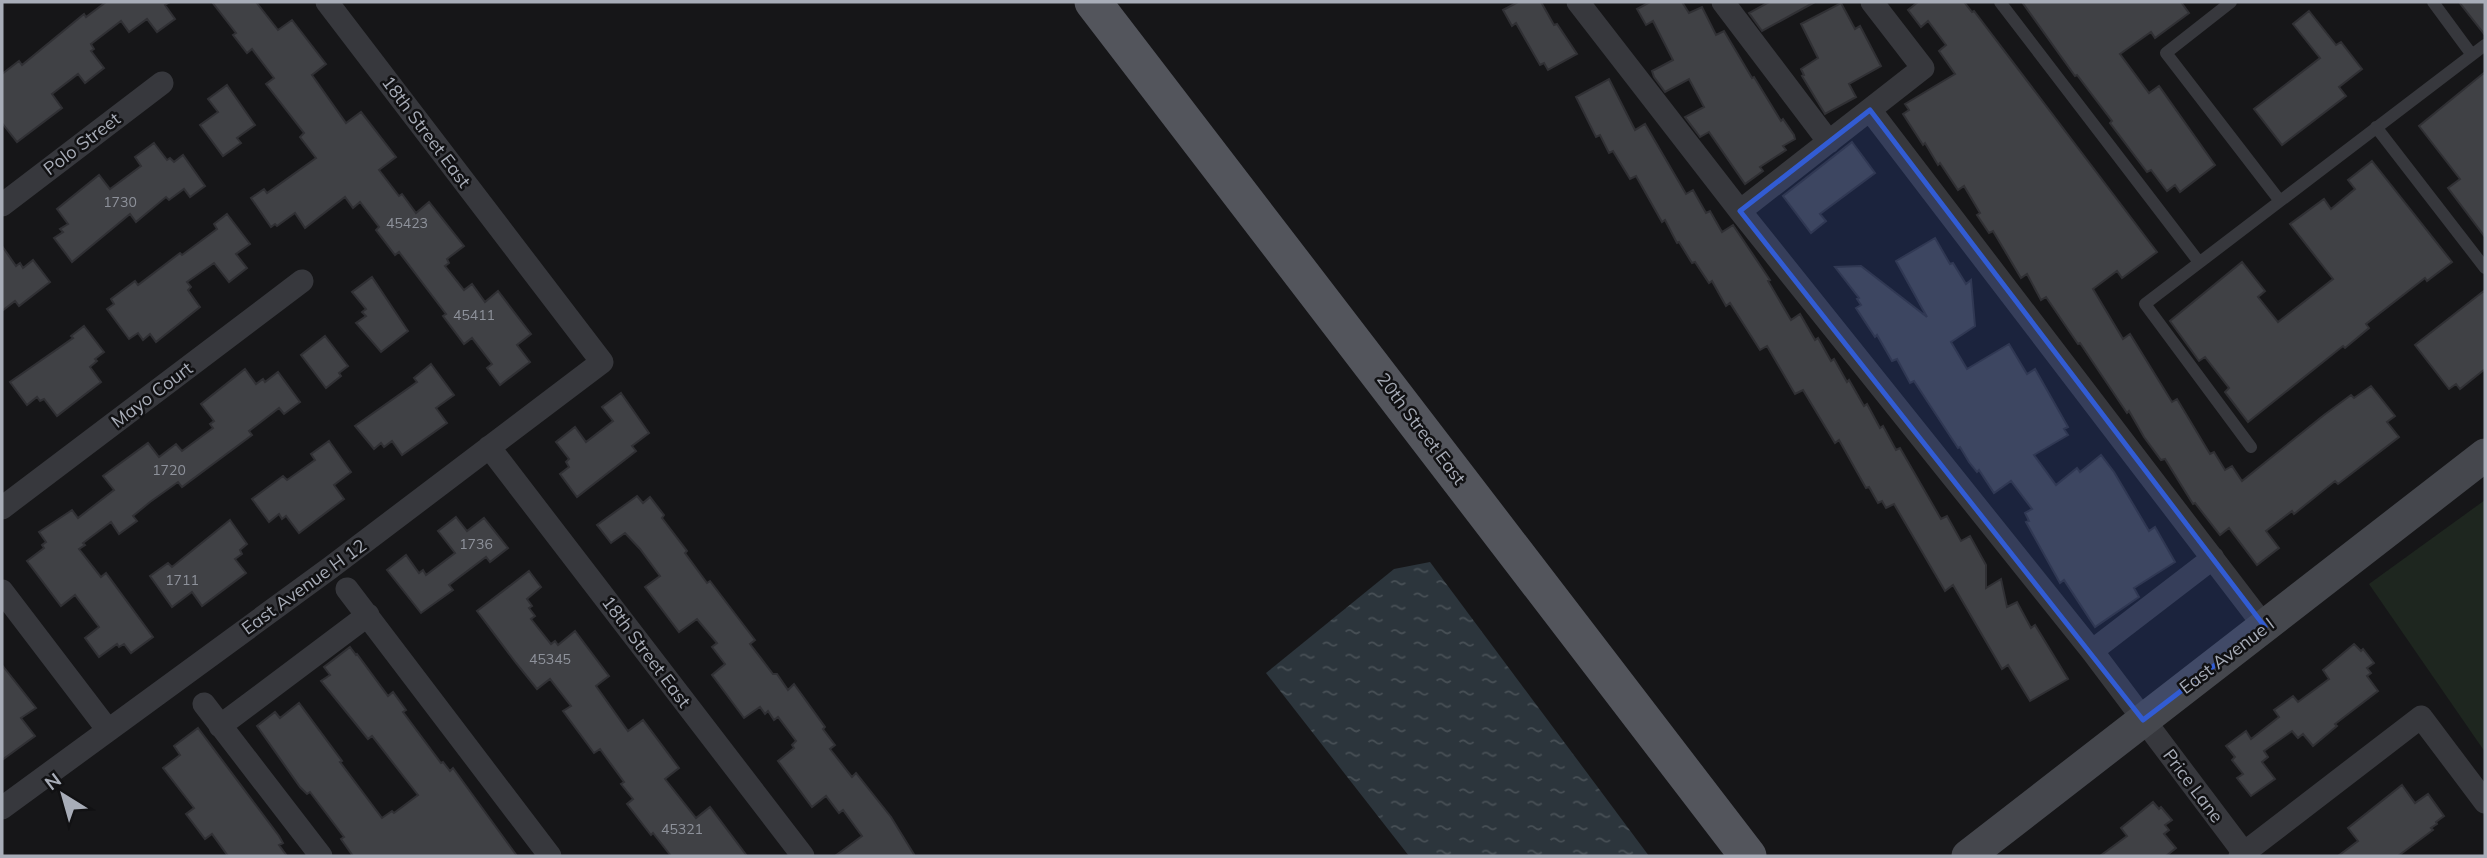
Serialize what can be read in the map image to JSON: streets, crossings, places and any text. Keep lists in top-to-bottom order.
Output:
{
  "streets": {
    "main road": ["20th Street East", "East Avenue I"],
    "street": [
      "18th Street East",
      "Polo Street",
      "Mayo Court",
      "East Avenue H 12",
      "Price Lane"
    ]
  },
  "crossings": [
    ["18th Street East", "East Avenue H 12"],
    ["East Avenue I", "Price Lane"]
  ],
  "house_numbers": [
    "1730",
    "45423",
    "45411",
    "1720",
    "1736",
    "1711",
    "45345",
    "45321"
  ],
  "north": "top left"
}
